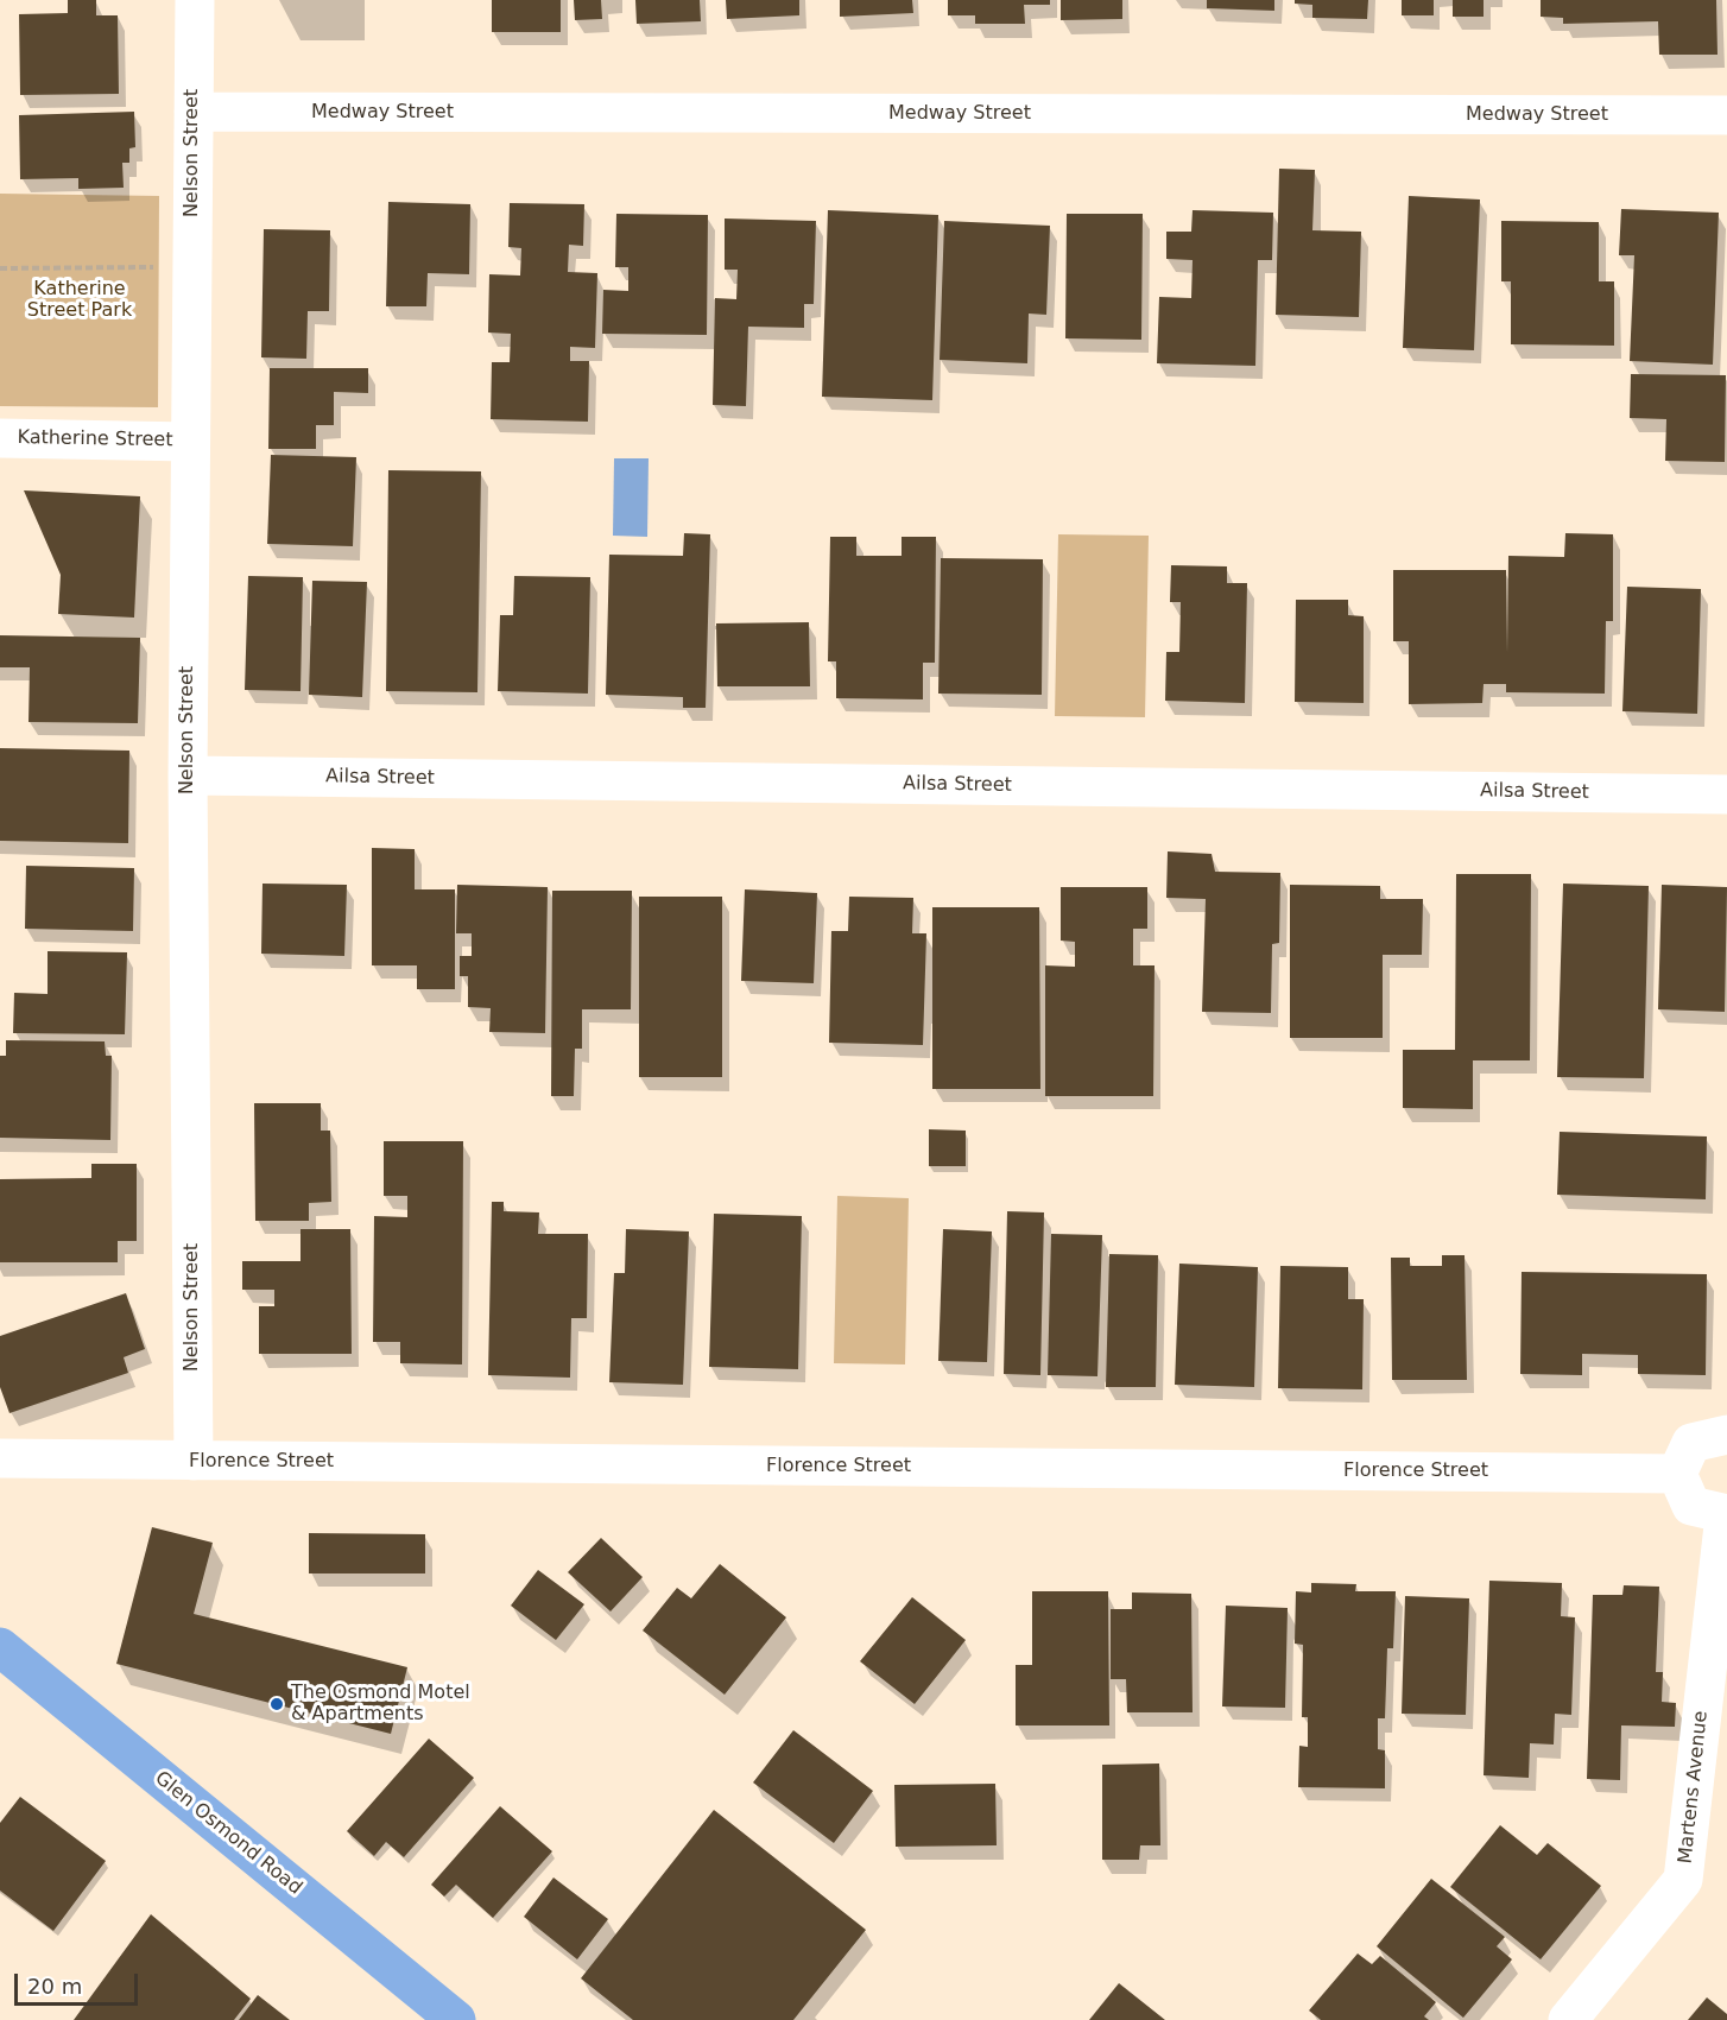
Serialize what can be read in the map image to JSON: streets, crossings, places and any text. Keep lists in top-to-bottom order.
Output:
{
  "streets": {
    "highway": ["Glen Osmond Road"],
    "street": [
      "Medway Street",
      "Nelson Street",
      "Katherine Street",
      "Ailsa Street",
      "Florence Street",
      "Martens Avenue"
    ]
  },
  "crossings": [
    ["Medway Street", "Nelson Street"],
    ["Nelson Street", "Katherine Street"],
    ["Nelson Street", "Ailsa Street"],
    ["Nelson Street", "Florence Street"]
  ],
  "parks": ["Katherine Street Park"],
  "places": ["The Osmond Motel & Apartments"],
  "scale_bar": "20 m"
}
